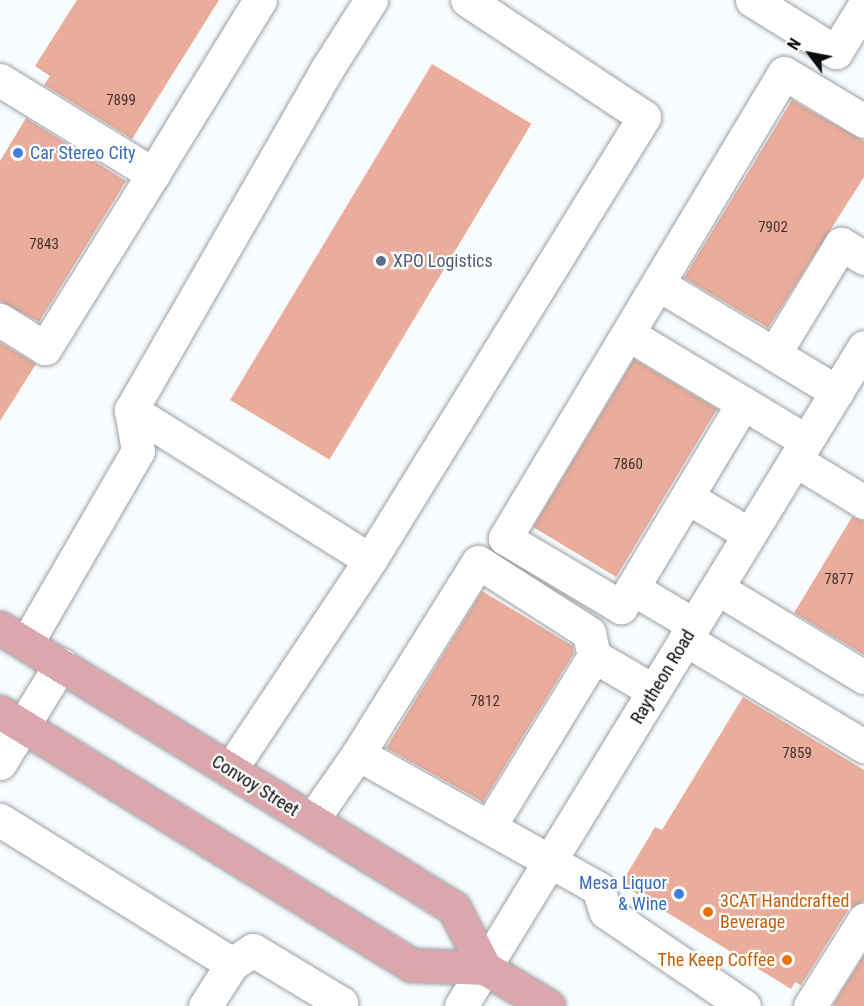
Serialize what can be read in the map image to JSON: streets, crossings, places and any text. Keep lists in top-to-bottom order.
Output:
{
  "streets": {
    "main road": ["Convoy Street"],
    "street": ["Raytheon Road"]
  },
  "crossings": [
    ["Raytheon Road", "Convoy Street"]
  ],
  "places": [
    "Car Stereo City",
    "XPO Logistics",
    "Mesa Liquor & Wine",
    "3CAT Handcrafted Beverage",
    "The Keep Coffee"
  ],
  "house_numbers": [
    "7899",
    "7902",
    "7843",
    "7860",
    "7877",
    "7812",
    "7859"
  ],
  "north": "top left"
}
